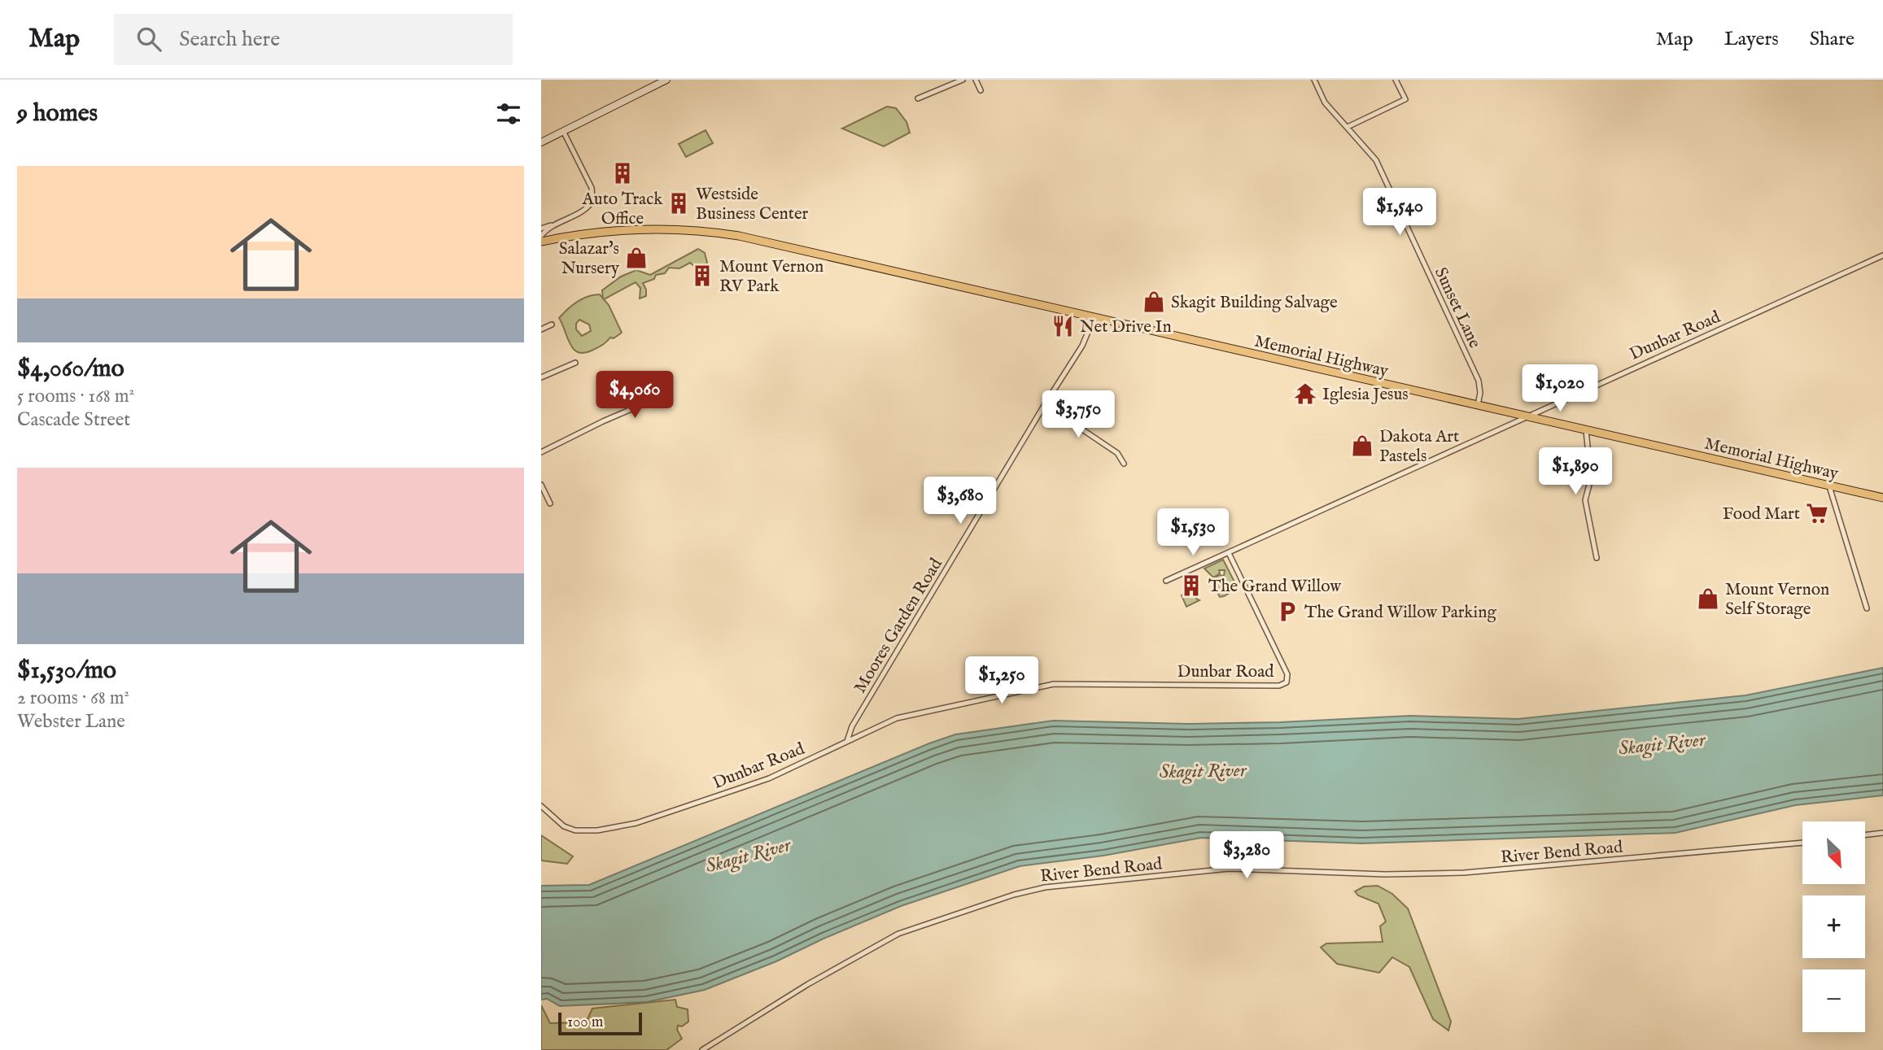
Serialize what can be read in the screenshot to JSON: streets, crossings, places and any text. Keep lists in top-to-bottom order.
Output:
{
  "streets": {
    "main road": ["Memorial Highway"],
    "street": [
      "Sunset Lane",
      "Dunbar Road",
      "Moores Garden Road",
      "River Bend Road"
    ]
  },
  "crossings": [
    ["Sunset Lane", "Memorial Highway"],
    ["Dunbar Road", "Memorial Highway"],
    ["Dunbar Road", "Moores Garden Road"],
    ["Memorial Highway", "Moores Garden Road"]
  ],
  "water": ["Skagit River"],
  "places": {
    "building": [
      "Auto Track Office",
      "Westside Business Center",
      "Mount Vernon RV Park",
      "The Grand Willow"
    ],
    "shop": [
      "Salazar's Nursery",
      "Skagit Building Salvage",
      "Dakota Art Pastels",
      "Mount Vernon Self Storage"
    ],
    "restaurant": ["Net Drive In"],
    "temple": ["Iglesia Jesus"],
    "supermarket": ["Food Mart"],
    "parking": ["The Grand Willow Parking"]
  },
  "scale_bar": "100 m",
  "north": "bottom right",
  "page": {
    "header": "Map",
    "search": "Search here",
    "nav": ["Map", "Layers", "Share"],
    "heading": "9 homes",
    "list": [
      {
        "name": "$4,060/mo",
        "note": "5 rooms · 168 m² · Cascade Street"
      },
      {
        "name": "$1,530/mo",
        "note": "2 rooms · 68 m² · Webster Lane"
      }
    ],
    "price": [
      "$1,540",
      "$1,020",
      "$4,060",
      "$3,750",
      "$1,890",
      "$3,680",
      "$1,530",
      "$1,250",
      "$3,280"
    ],
    "map_buttons": ["+", "−"],
    "scale": "100 m"
  }
}
